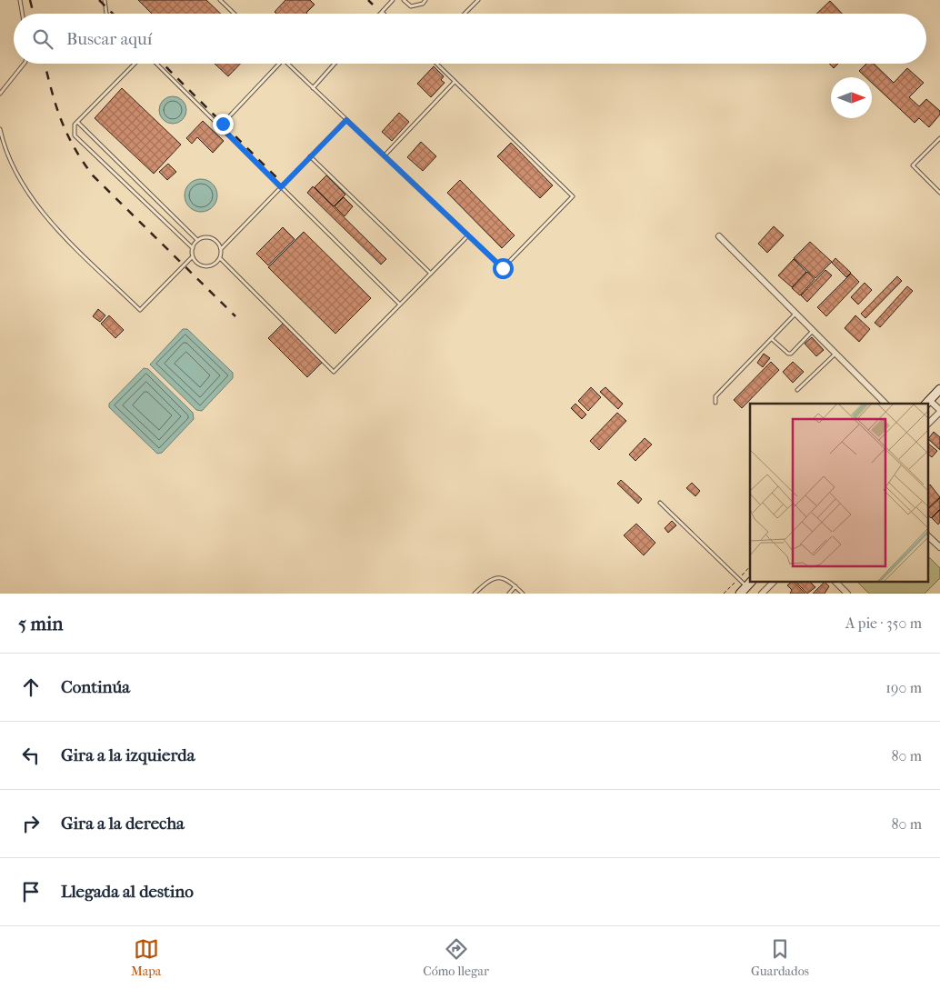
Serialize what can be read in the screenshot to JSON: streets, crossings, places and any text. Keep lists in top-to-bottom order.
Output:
{
  "north": "right",
  "page": {
    "search": "Buscar aquí",
    "heading": ["5 min", "A pie · 350 m"],
    "list": [
      ["Continúa", "190 m"],
      ["Gira a la izquierda", "80 m"],
      ["Gira a la derecha", "80 m"],
      "Llegada al destino"
    ],
    "nav": ["Mapa", "Cómo llegar", "Guardados"]
  }
}
